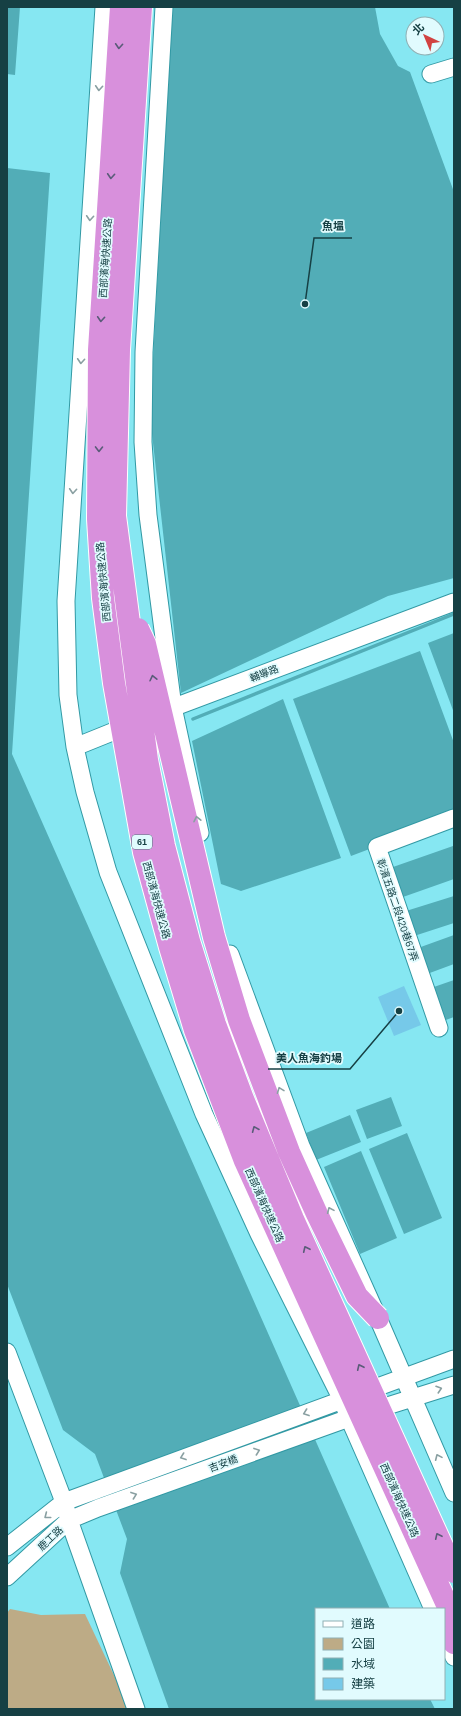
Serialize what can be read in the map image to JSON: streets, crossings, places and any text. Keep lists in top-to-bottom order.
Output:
{
  "streets": {
    "highway": ["西部濱海快速公路", "61"],
    "street": [
      "輔導路",
      "彰濱五路二段420巷67弄",
      "吉安橋",
      "鹿工路"
    ]
  },
  "crossings": [
    ["吉安橋", "鹿工路"]
  ],
  "places": ["魚塭", "美人魚海釣場"],
  "legend": [
    "道路",
    "公園",
    "水域",
    "建築"
  ],
  "north": "top left"
}
